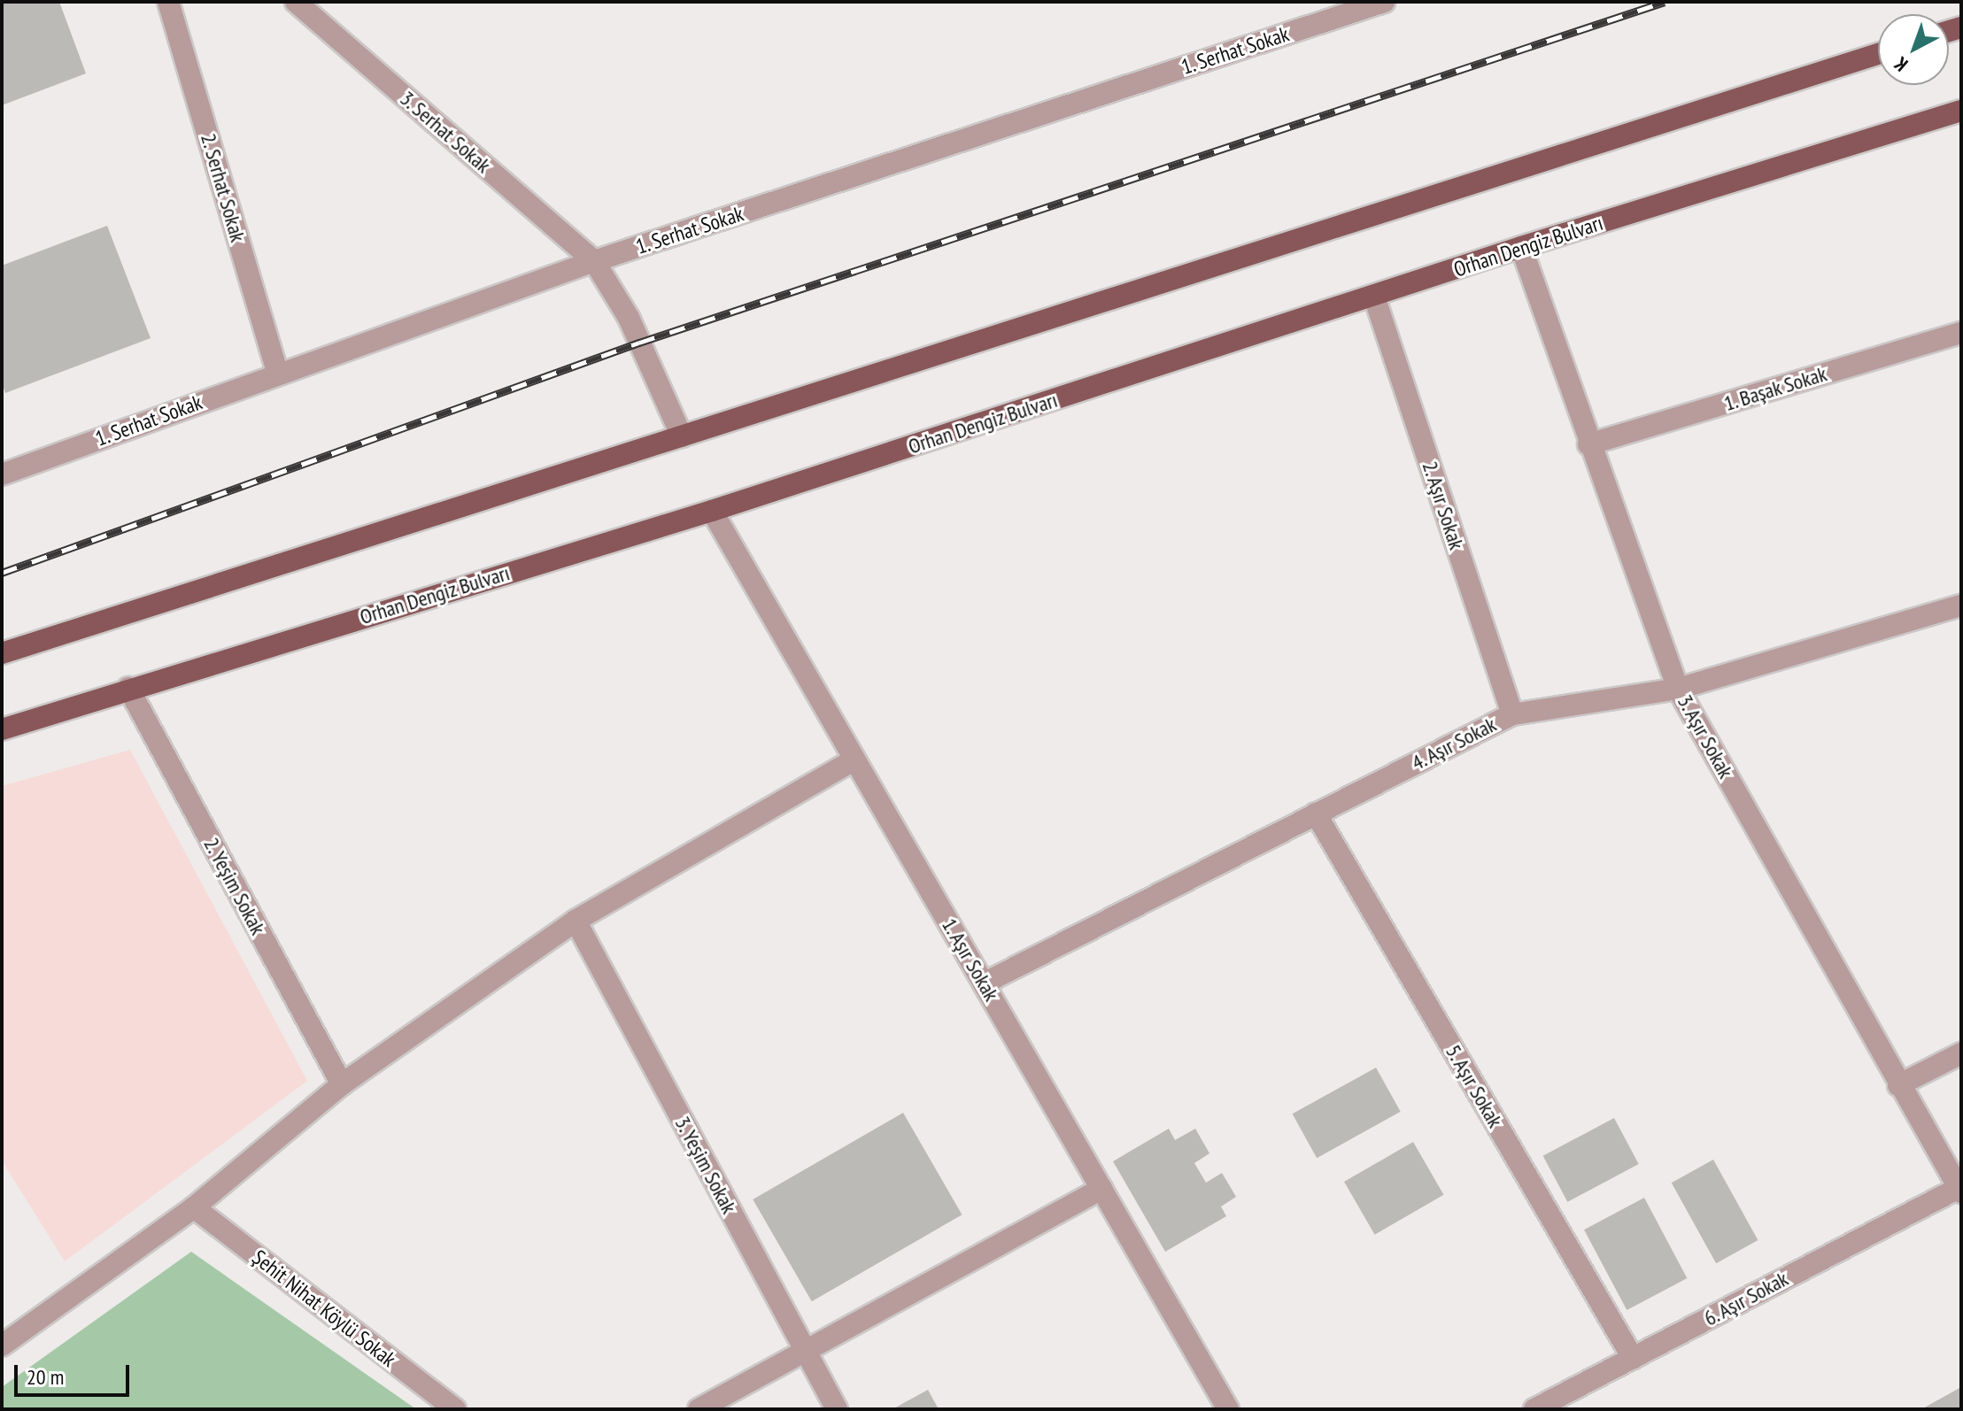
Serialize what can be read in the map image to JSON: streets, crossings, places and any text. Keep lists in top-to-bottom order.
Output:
{
  "streets": {
    "main road": ["Orhan Dengiz Bulvarı"],
    "street": [
      "1. Serhat Sokak",
      "3. Serhat Sokak",
      "2. Serhat Sokak",
      "1. Başak Sokak",
      "2. Aşır Sokak",
      "3. Aşır Sokak",
      "4. Aşır Sokak",
      "2. Yeşim Sokak",
      "1. Aşır Sokak",
      "5. Aşır Sokak",
      "3. Yeşim Sokak",
      "6. Aşır Sokak",
      "Şehit Nihat Köylü Sokak"
    ]
  },
  "crossings": [
    ["1. Serhat Sokak", "3. Serhat Sokak"],
    ["1. Serhat Sokak", "2. Serhat Sokak"],
    ["Orhan Dengiz Bulvarı", "2. Aşır Sokak"],
    ["Orhan Dengiz Bulvarı", "3. Aşır Sokak"],
    ["Orhan Dengiz Bulvarı", "2. Yeşim Sokak"],
    ["Orhan Dengiz Bulvarı", "1. Aşır Sokak"],
    ["1. Başak Sokak", "3. Aşır Sokak"],
    ["2. Aşır Sokak", "4. Aşır Sokak"],
    ["3. Aşır Sokak", "4. Aşır Sokak"],
    ["3. Aşır Sokak", "6. Aşır Sokak"],
    ["4. Aşır Sokak", "1. Aşır Sokak"],
    ["4. Aşır Sokak", "5. Aşır Sokak"],
    ["5. Aşır Sokak", "6. Aşır Sokak"]
  ],
  "scale_bar": "20 m",
  "north": "bottom left"
}
